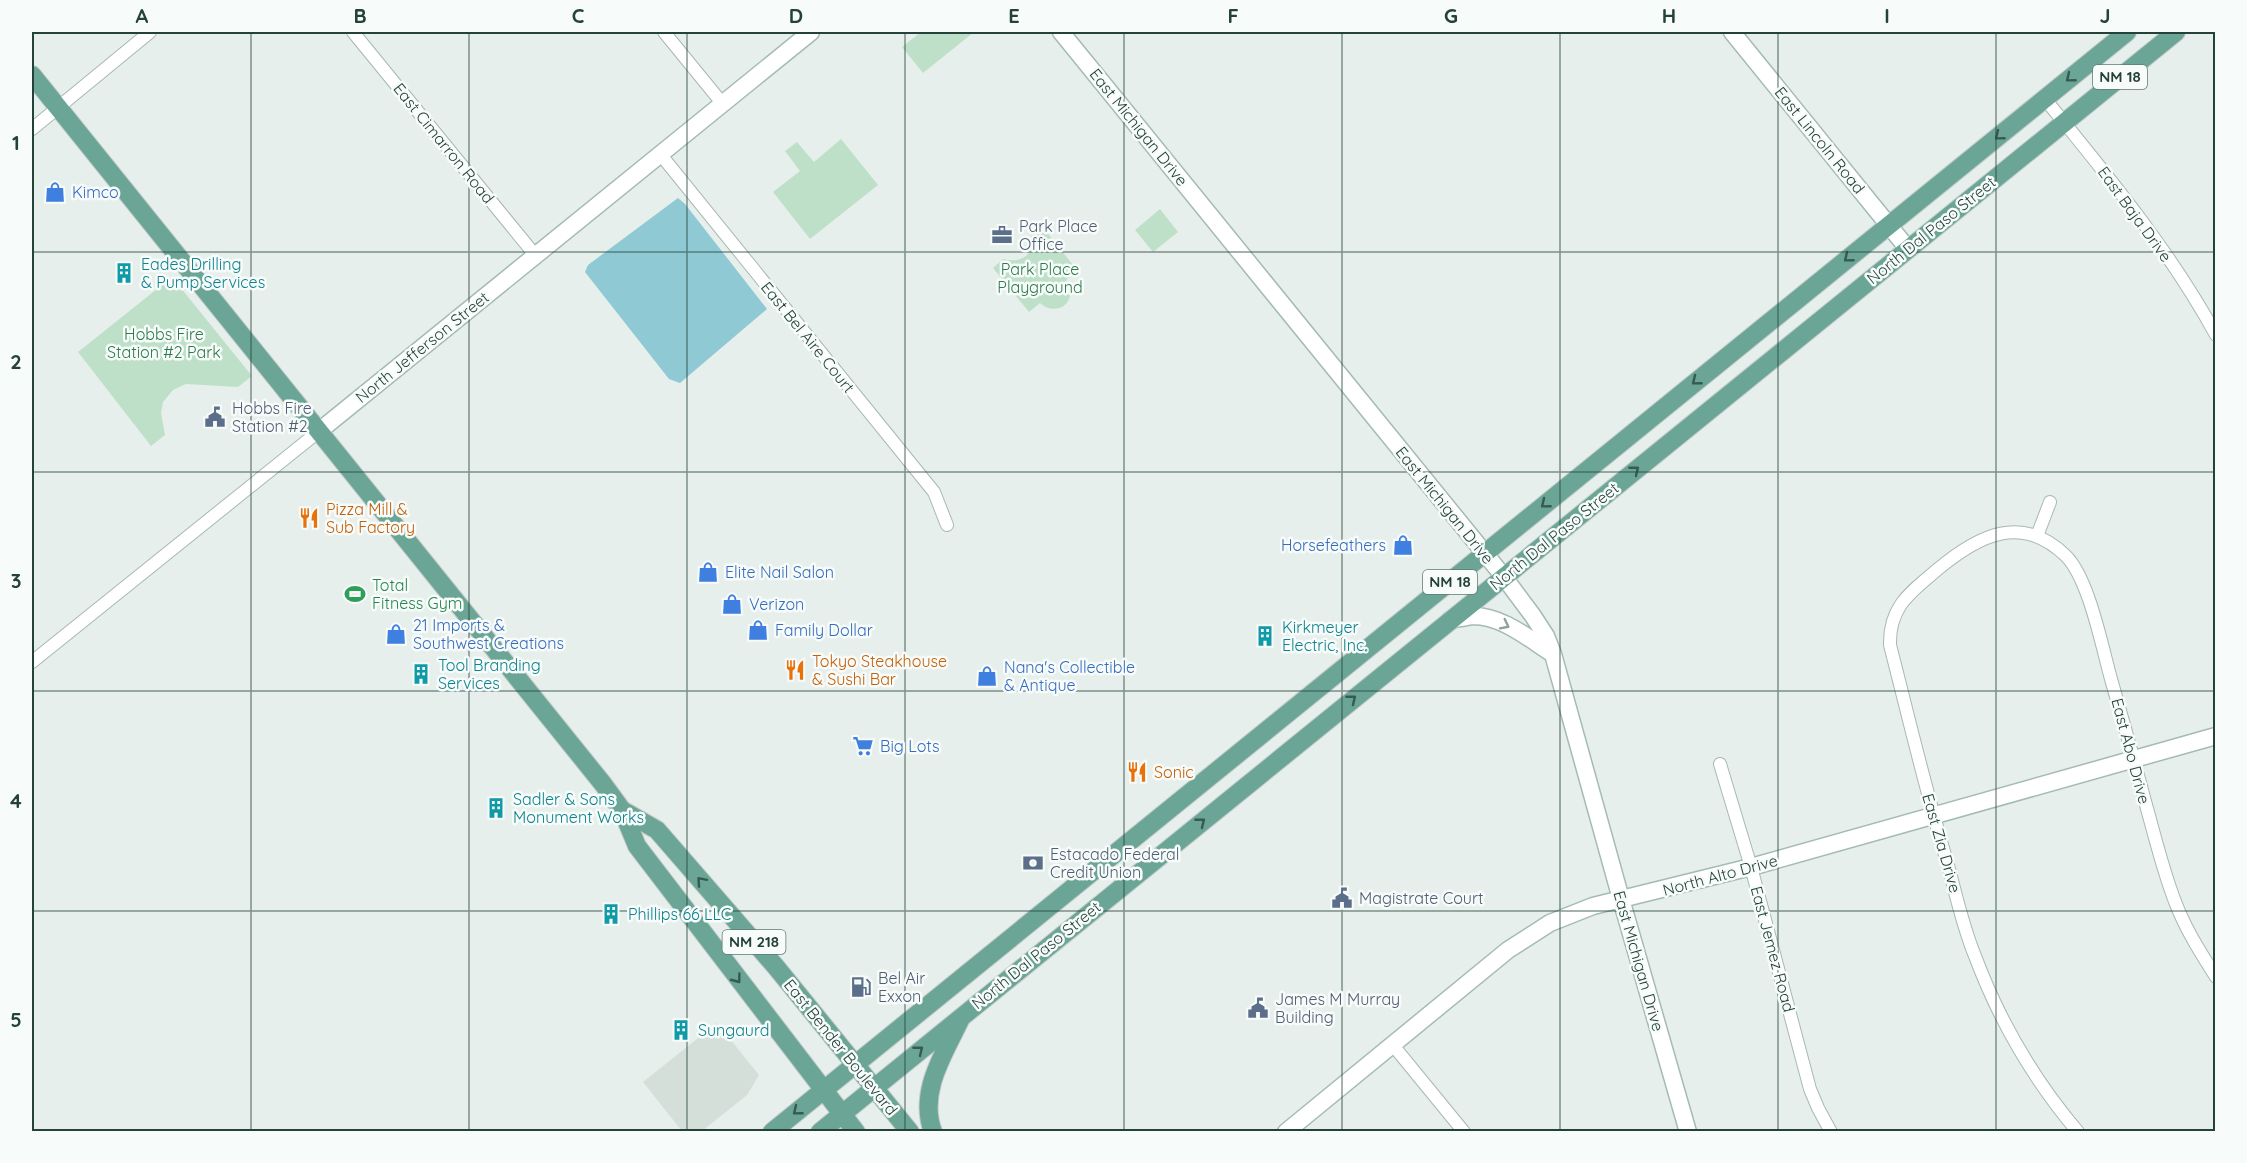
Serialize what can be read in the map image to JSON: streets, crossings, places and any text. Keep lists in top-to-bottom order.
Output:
{
  "streets": {
    "main road": [
      "NM 18",
      "North Dal Paso Street",
      "NM 218",
      "East Bender Boulevard"
    ],
    "street": [
      "East Michigan Drive",
      "East Lincoln Road",
      "East Cimarron Road",
      "East Baja Drive",
      "East Bel Aire Court",
      "North Jefferson Street",
      "East Abo Drive",
      "East Zia Drive",
      "North Alto Drive",
      "East Jemez Road"
    ]
  },
  "crossings": [
    ["East Michigan Drive", "North Dal Paso Street"],
    ["East Michigan Drive", "North Alto Drive"],
    ["East Lincoln Road", "North Dal Paso Street"],
    ["East Cimarron Road", "North Jefferson Street"],
    ["East Baja Drive", "North Dal Paso Street"],
    ["North Dal Paso Street", "East Bender Boulevard"],
    ["East Bel Aire Court", "North Jefferson Street"],
    ["North Jefferson Street", "East Bender Boulevard"],
    ["East Abo Drive", "East Zia Drive"],
    ["East Abo Drive", "North Alto Drive"],
    ["East Zia Drive", "North Alto Drive"],
    ["North Alto Drive", "East Jemez Road"]
  ],
  "parks": ["Park Place Playground", "Hobbs Fire Station #2 Park"],
  "places": {
    "shop": [
      "Kimco",
      "Horsefeathers",
      "Elite Nail Salon",
      "Verizon",
      "Family Dollar",
      "21 Imports & Southwest Creations",
      "Nana's Collectible & Antique"
    ],
    "office": ["Park Place Office"],
    "building": [
      "Eades Drilling & Pump Services",
      "Kirkmeyer Electric, Inc.",
      "Tool Branding Services",
      "Sadler & Sons Monument Works",
      "Phillips 66 LLC",
      "Sungaurd"
    ],
    "public building": ["Hobbs Fire Station #2", "Magistrate Court", "James M Murray Building"],
    "restaurant": ["Pizza Mill & Sub Factory", "Tokyo Steakhouse & Sushi Bar", "Sonic"],
    "sports": ["Total Fitness Gym"],
    "supermarket": ["Big Lots"],
    "bank": ["Estacado Federal Credit Union"],
    "fuel station": ["Bel Air Exxon"]
  },
  "grid": {
    "columns": [
      "A",
      "B",
      "C",
      "D",
      "E",
      "F",
      "G",
      "H",
      "I",
      "J"
    ],
    "rows": [
      "1",
      "2",
      "3",
      "4",
      "5"
    ]
  }
}
